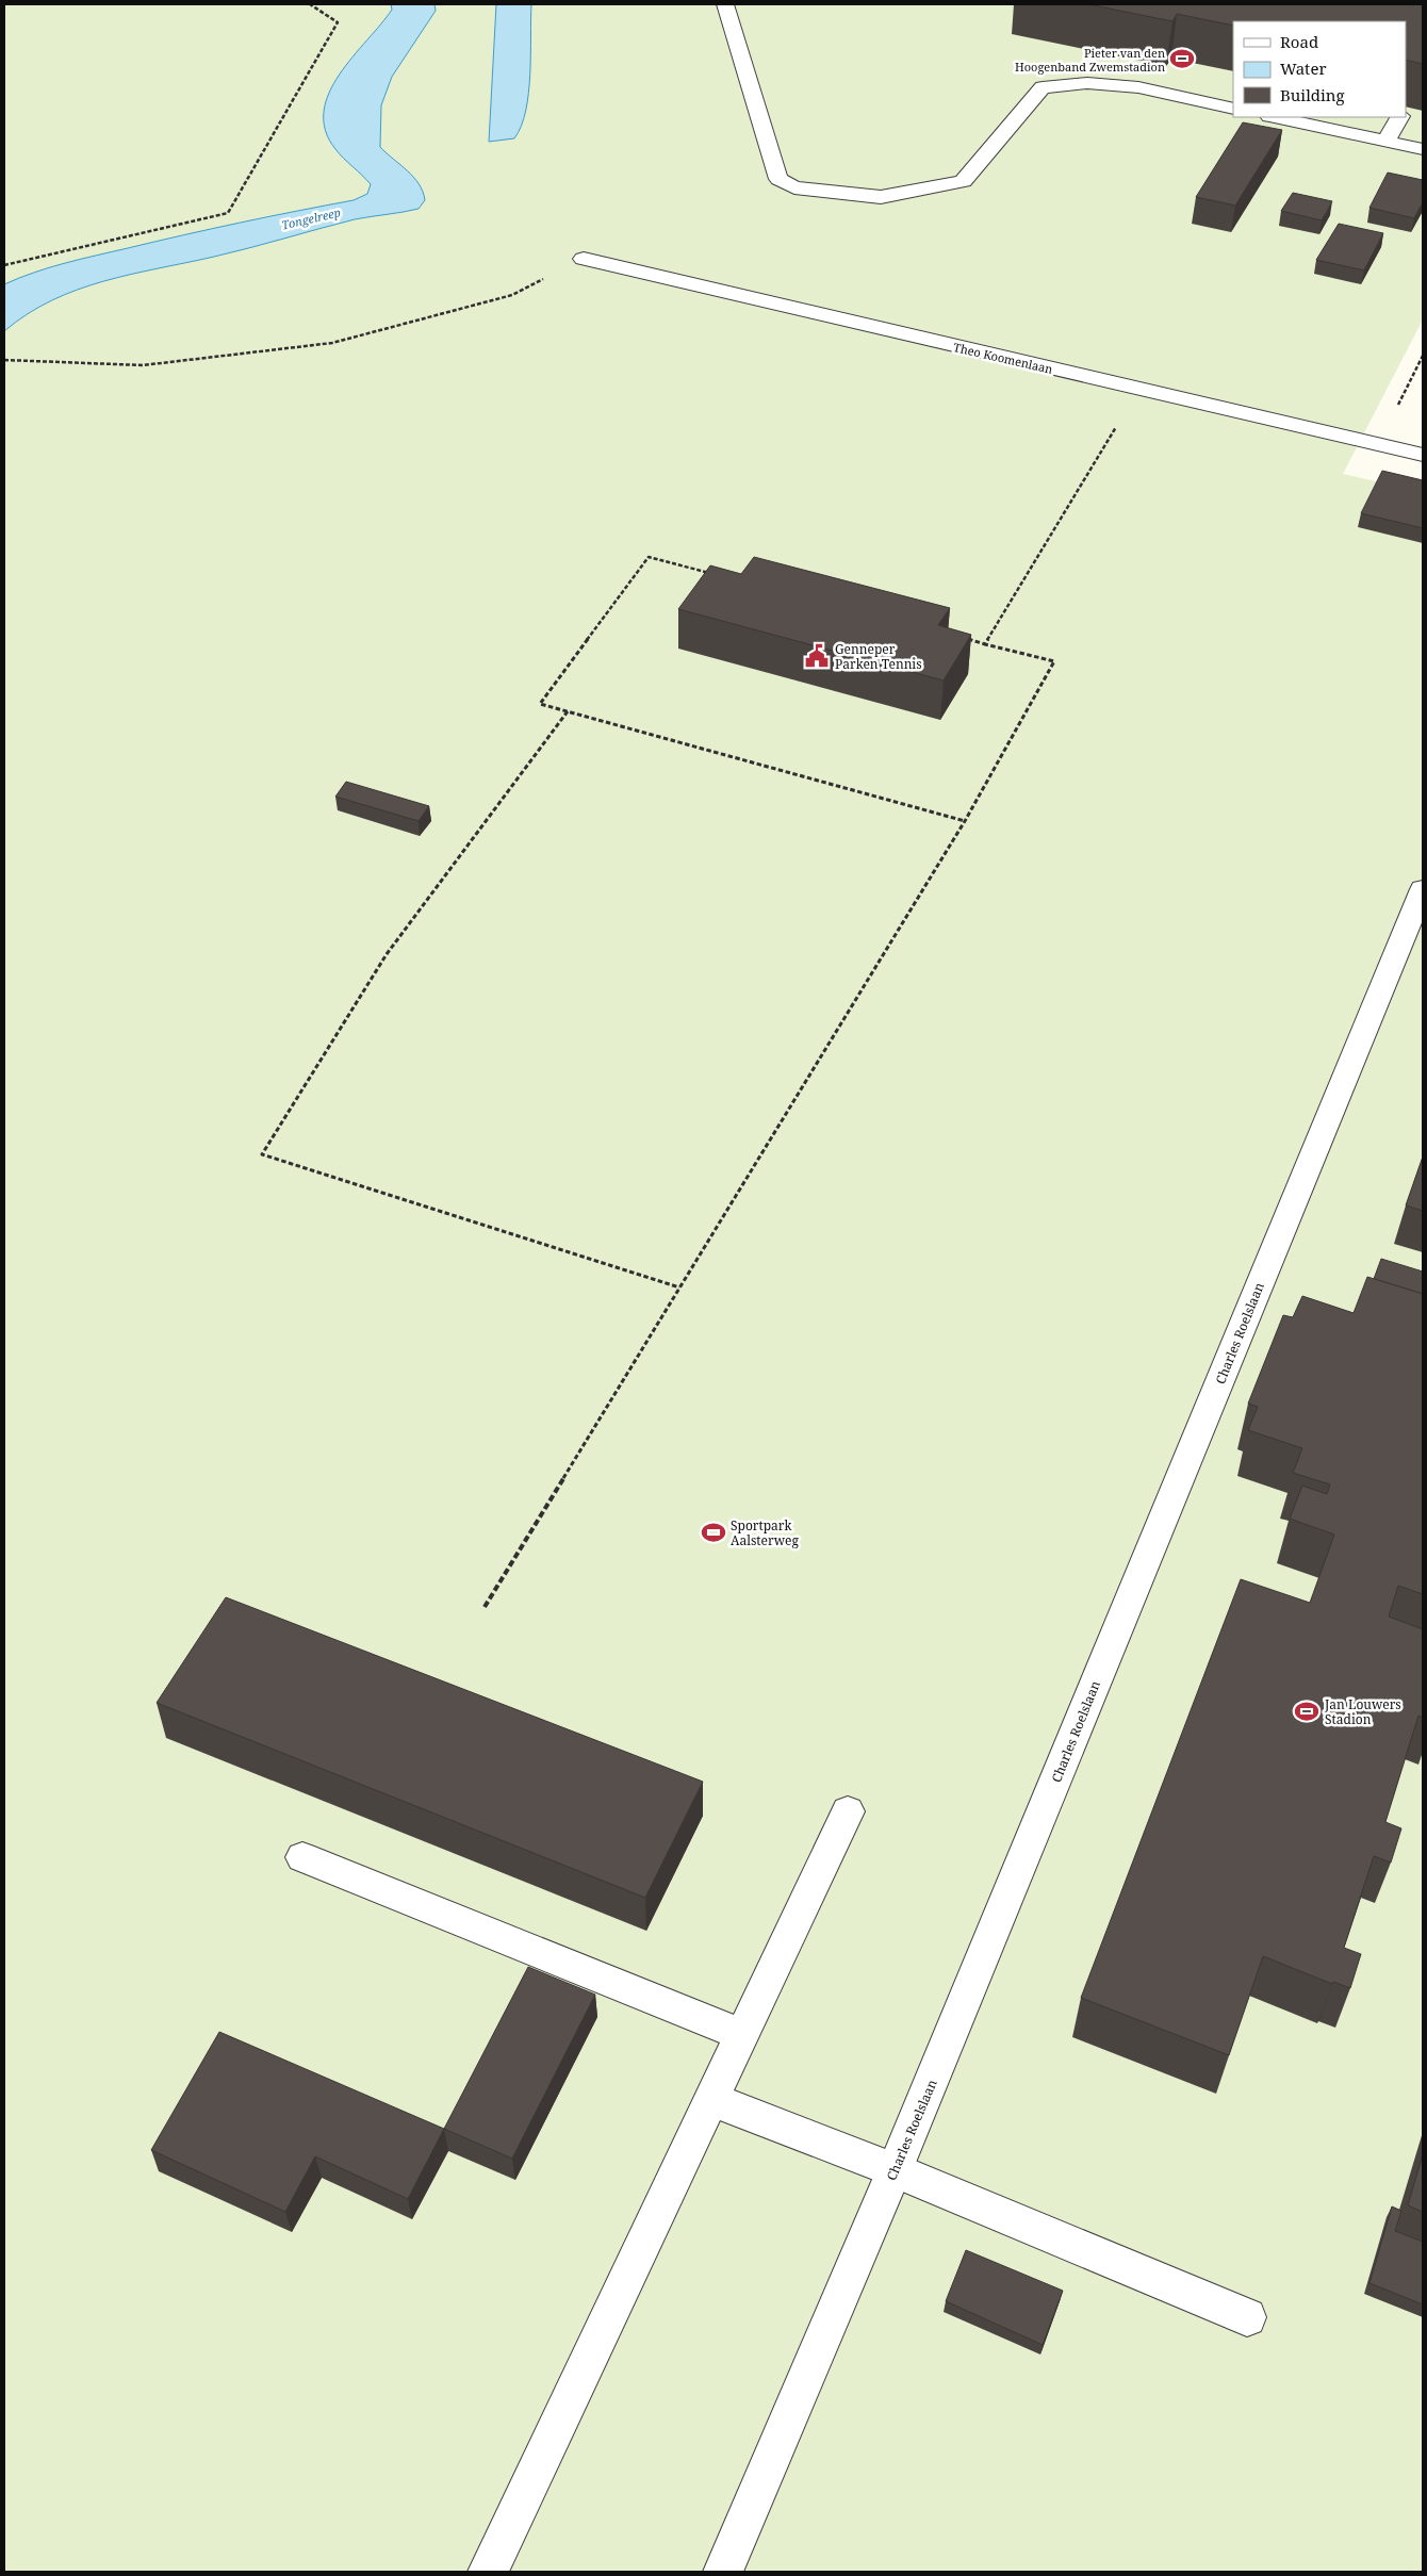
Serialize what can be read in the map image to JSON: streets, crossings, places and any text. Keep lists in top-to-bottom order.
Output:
{
  "streets": {
    "street": ["Theo Koomenlaan", "Charles Roelslaan"]
  },
  "water": ["Tongelreep"],
  "places": {
    "sports": ["Pieter van den Hoogenband Zwemstadion", "Sportpark Aalsterweg", "Jan Louwers Stadion"],
    "public building": ["Genneper Parken Tennis"]
  },
  "legend": ["Road", "Water", "Building"]
}
